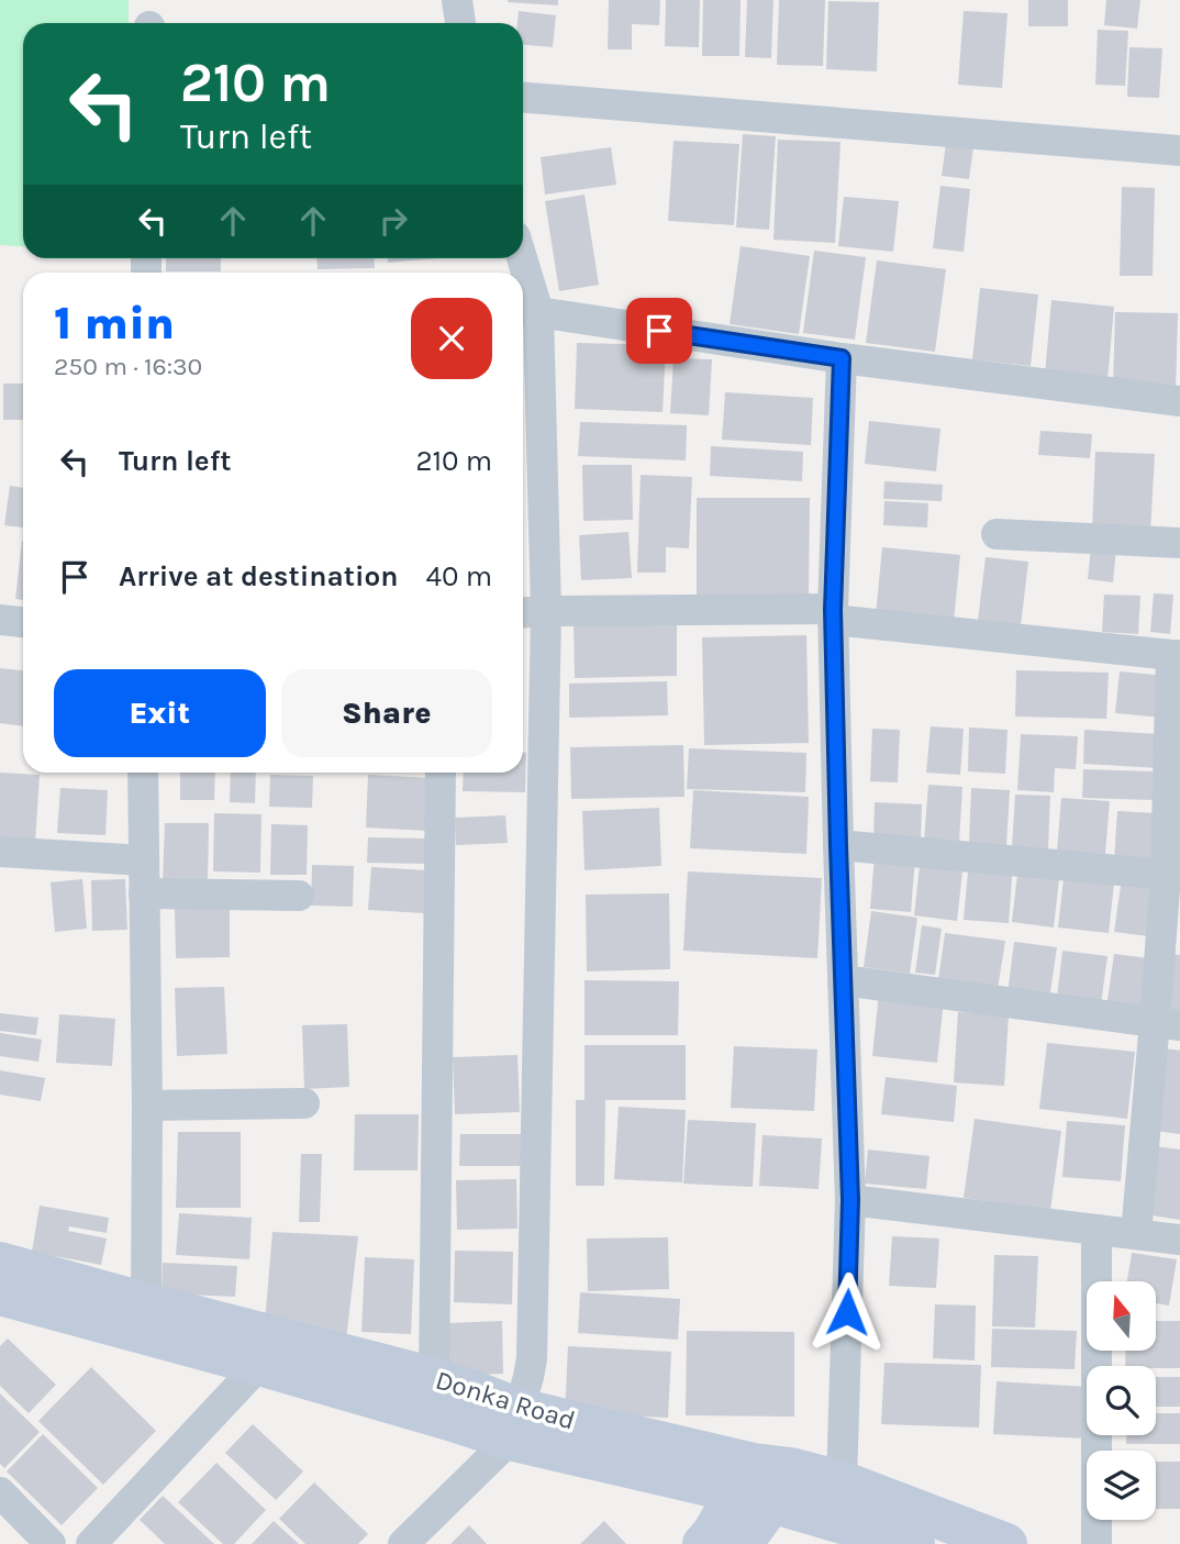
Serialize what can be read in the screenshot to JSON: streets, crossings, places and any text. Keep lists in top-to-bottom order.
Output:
{
  "streets": {
    "street": ["Donka Road"]
  },
  "north": "top",
  "page": {
    "turn": ["210 m", "Turn left"],
    "heading": ["1 min", "250 m · 16:30"],
    "list": [
      {
        "name": "Turn left",
        "value": "210 m"
      },
      {
        "name": "Arrive at destination",
        "value": "40 m"
      }
    ],
    "buttons": ["Exit", "Share"]
  }
}
